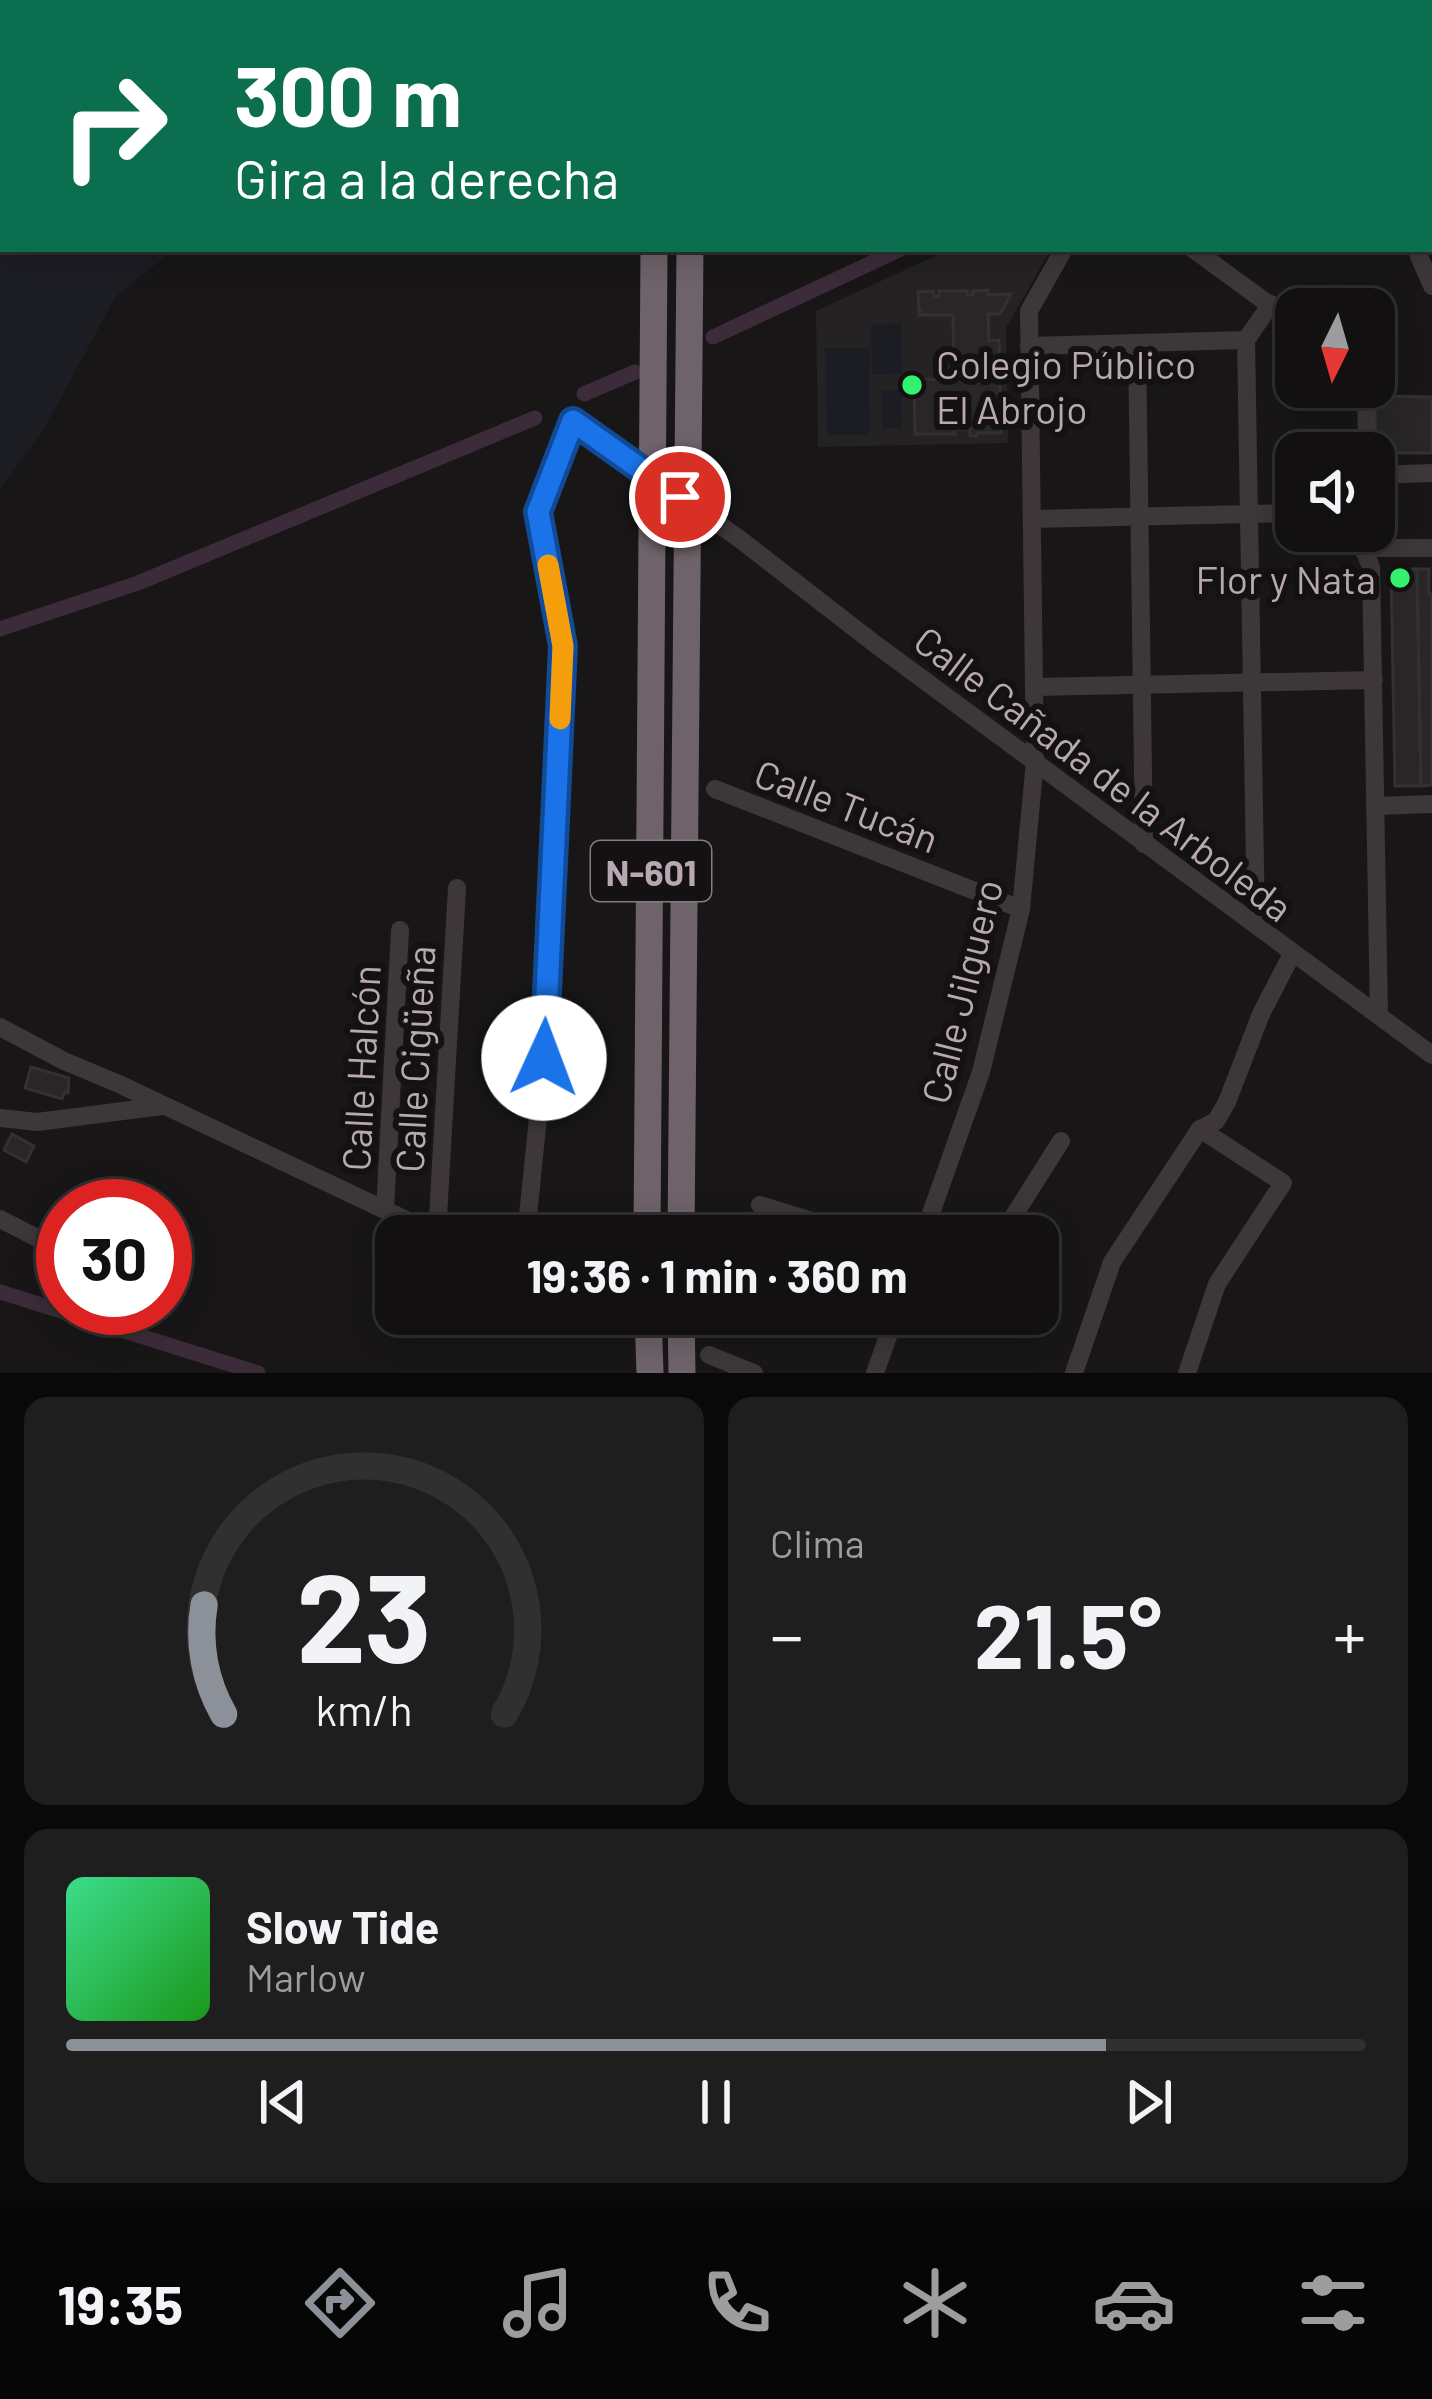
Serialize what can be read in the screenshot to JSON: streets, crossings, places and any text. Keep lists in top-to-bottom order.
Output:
{
  "streets": {
    "highway": ["N-601"],
    "street": [
      "Calle Cañada de la Arboleda",
      "Calle Tucán",
      "Calle Jilguero",
      "Calle Cigüeña",
      "Calle Halcón"
    ]
  },
  "crossings": [
    ["Calle Cañada de la Arboleda", "Calle Jilguero"],
    ["Calle Tucán", "Calle Jilguero"]
  ],
  "places": ["Colegio Público El Abrojo", "Flor y Nata"],
  "north": "bottom",
  "page": {
    "turn": ["300 m", "Gira a la derecha"],
    "limit": "30",
    "trip": "19:36 · 1 min · 360 m",
    "tile": "Clima",
    "heat": ["−", "21.5°", "+"],
    "song": ["Slow Tide", "Marlow"],
    "tabs": "19:35",
    "gauge": ["23", "km/h"]
  }
}
